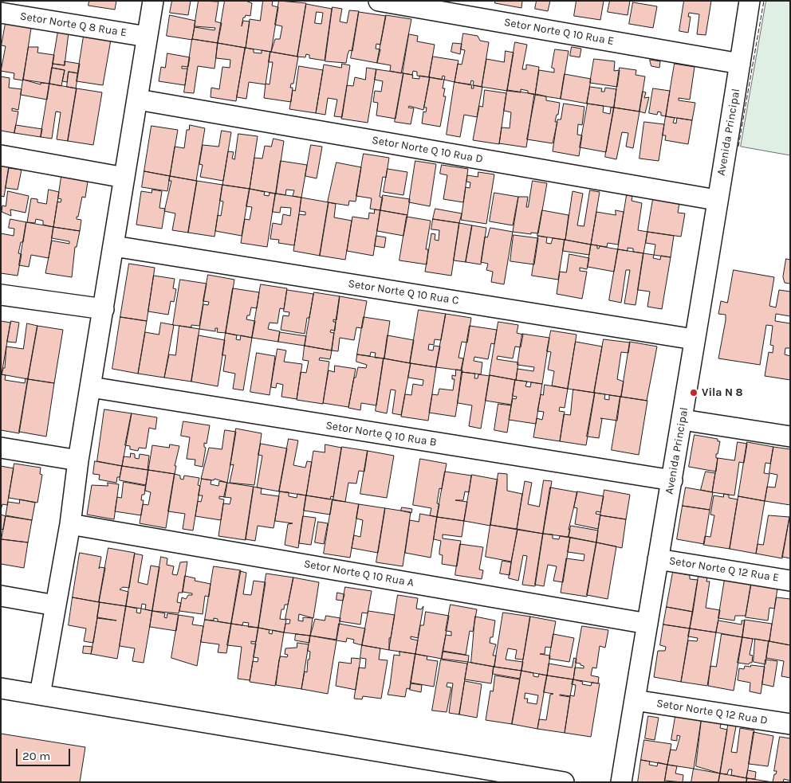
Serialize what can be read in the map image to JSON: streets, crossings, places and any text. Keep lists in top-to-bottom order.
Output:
{
  "streets": {
    "street": [
      "Setor Norte Q 8 Rua E",
      "Setor Norte Q 10 Rua E",
      "Avenida Principal",
      "Setor Norte Q 10 Rua D",
      "Setor Norte Q 10 Rua C",
      "Setor Norte Q 10 Rua B",
      "Setor Norte Q 12 Rua E",
      "Setor Norte Q 10 Rua A",
      "Setor Norte Q 12 Rua D"
    ]
  },
  "crossings": [
    ["Setor Norte Q 10 Rua E", "Avenida Principal"],
    ["Avenida Principal", "Setor Norte Q 10 Rua D"],
    ["Avenida Principal", "Setor Norte Q 10 Rua C"],
    ["Avenida Principal", "Setor Norte Q 10 Rua B"],
    ["Avenida Principal", "Setor Norte Q 12 Rua E"],
    ["Avenida Principal", "Setor Norte Q 10 Rua A"],
    ["Avenida Principal", "Setor Norte Q 12 Rua D"]
  ],
  "places": ["Vila N 8"],
  "scale_bar": "20 m"
}
